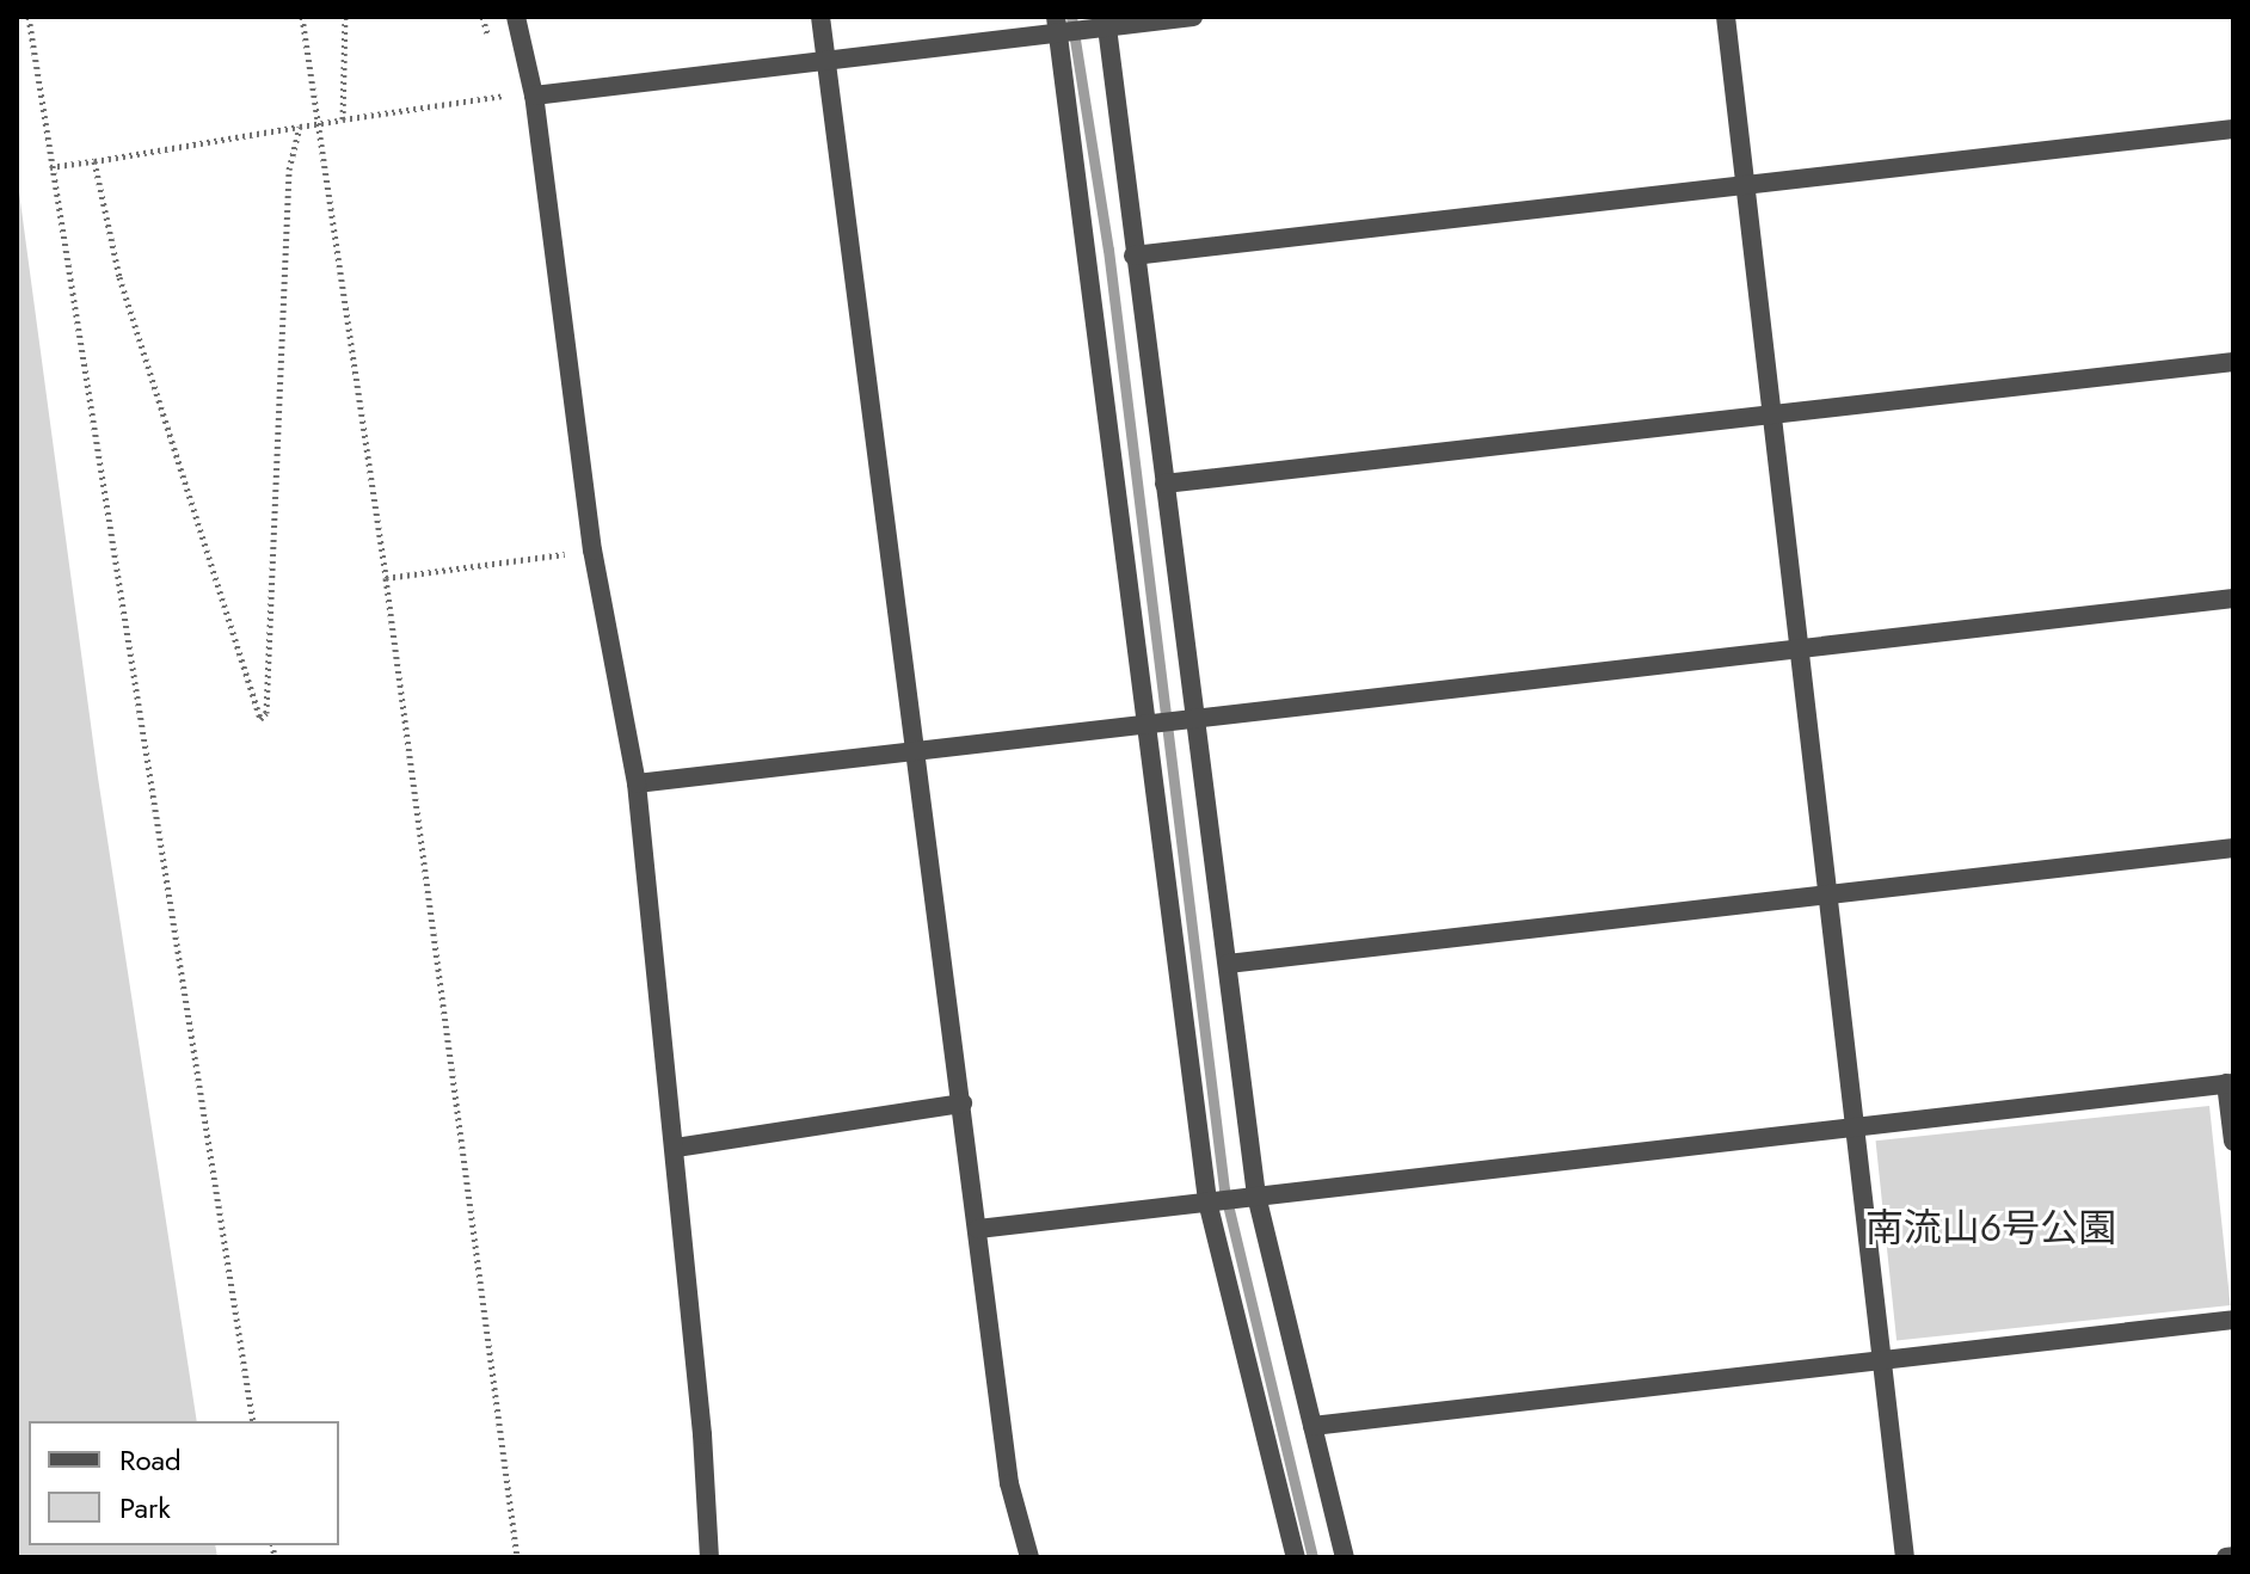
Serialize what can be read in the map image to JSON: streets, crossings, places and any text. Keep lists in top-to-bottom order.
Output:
{
  "parks": ["南流山6号公園"],
  "legend": ["Road", "Park"]
}
